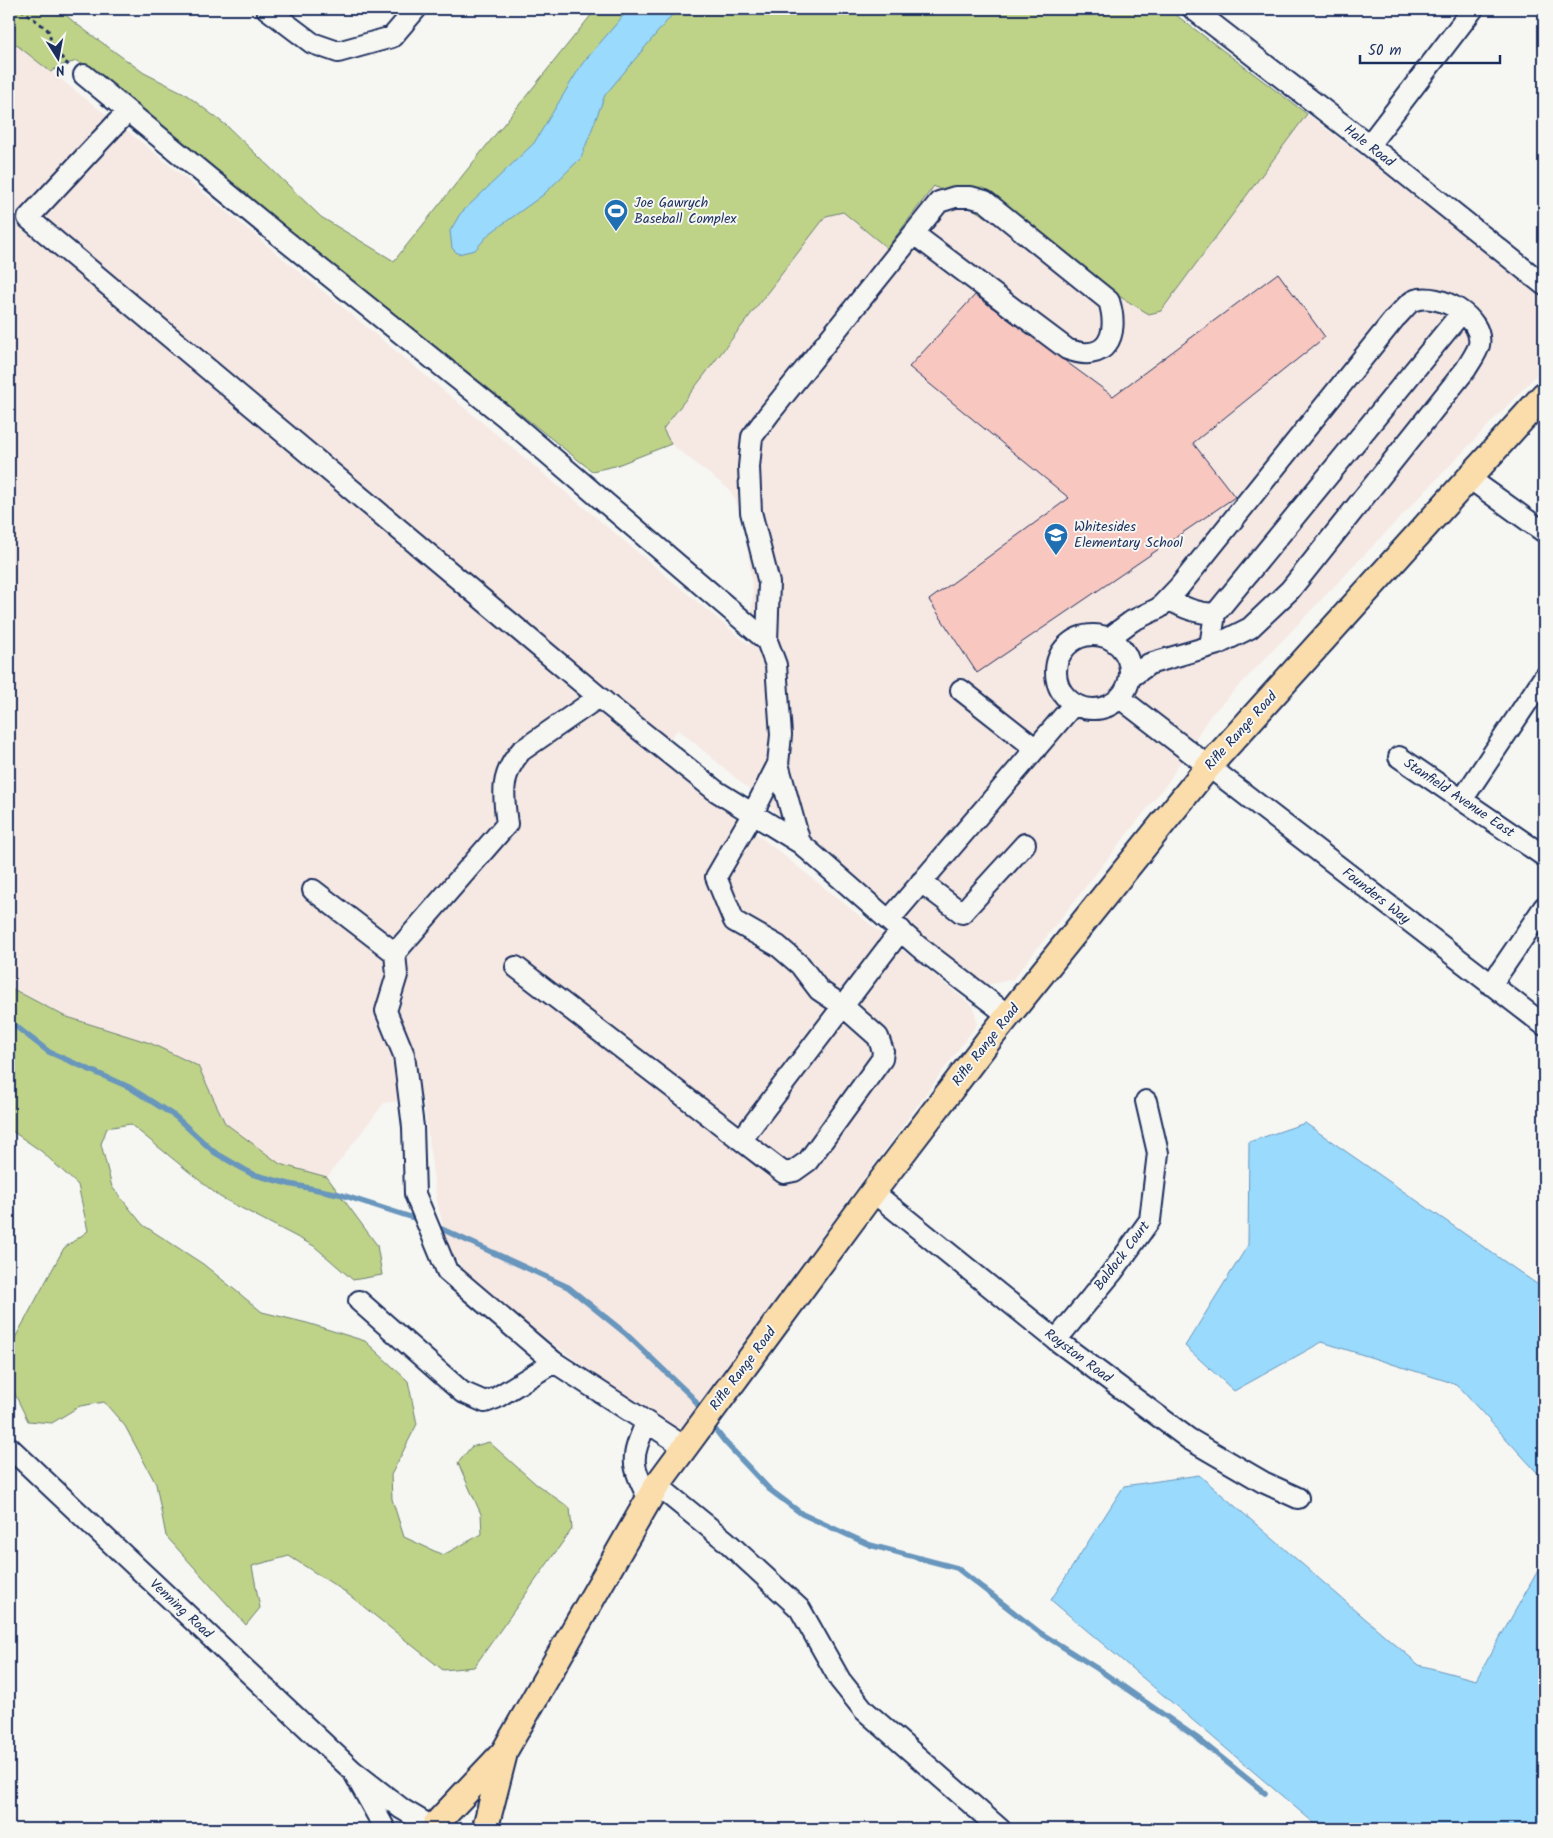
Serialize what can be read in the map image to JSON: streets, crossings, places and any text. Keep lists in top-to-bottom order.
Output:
{
  "streets": {
    "main road": ["Rifle Range Road"],
    "street": [
      "Hale Road",
      "Stanfield Avenue East",
      "Founders Way",
      "Baldock Court",
      "Royston Road",
      "Venning Road"
    ]
  },
  "crossings": [
    ["Rifle Range Road", "Founders Way"],
    ["Rifle Range Road", "Royston Road"],
    ["Rifle Range Road", "Venning Road"],
    ["Baldock Court", "Royston Road"]
  ],
  "places": {
    "sports": ["Joe Gawrych Baseball Complex"],
    "school or university": ["Whitesides Elementary School"]
  },
  "scale_bar": "50 m",
  "north": "bottom"
}
